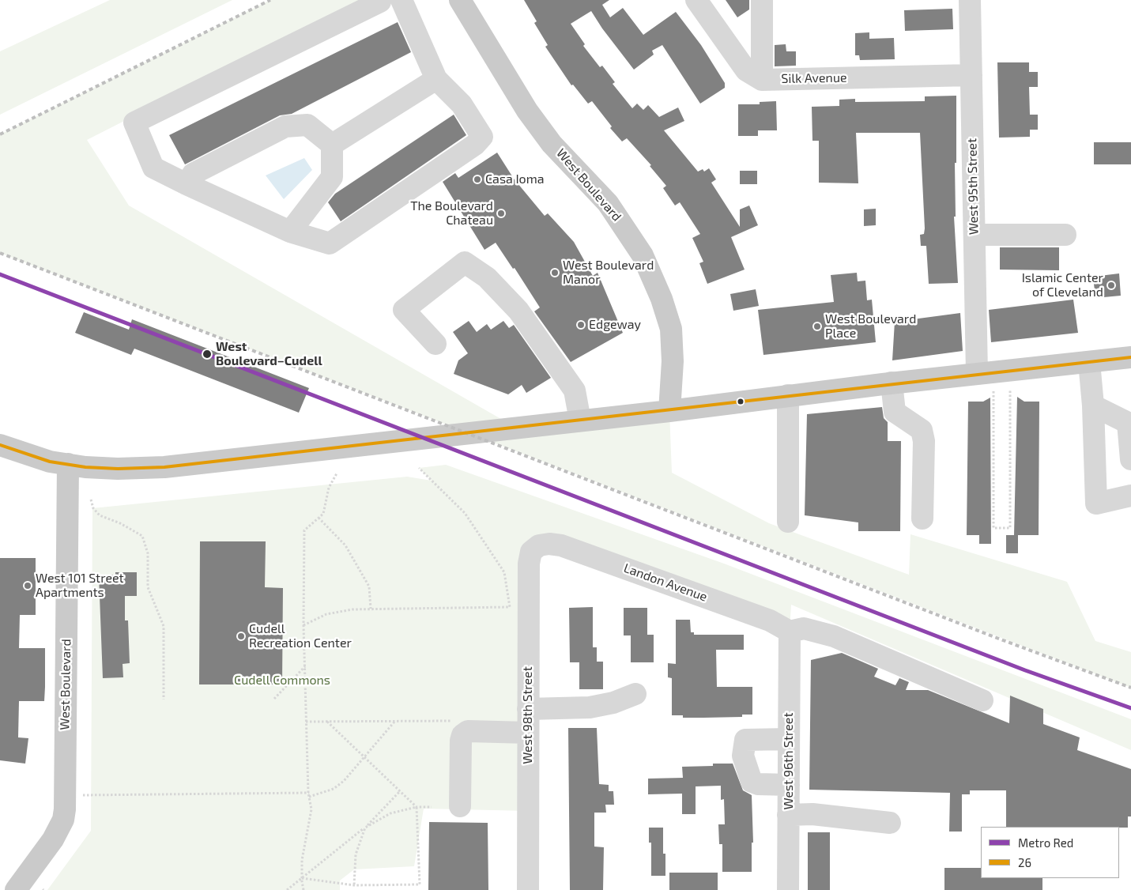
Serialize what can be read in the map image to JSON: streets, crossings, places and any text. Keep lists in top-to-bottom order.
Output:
{
  "streets": {
    "main road": ["West Boulevard"],
    "street": [
      "Silk Avenue",
      "West 95th Street",
      "Landon Avenue",
      "West 98th Street",
      "West 96th Street"
    ]
  },
  "crossings": [
    ["Silk Avenue", "West 95th Street"],
    ["Landon Avenue", "West 98th Street"],
    ["Landon Avenue", "West 96th Street"]
  ],
  "parks": ["Cudell Commons"],
  "places": [
    "Casa Ioma",
    "The Boulevard Chateau",
    "West Boulevard Manor",
    "Islamic Center of Cleveland",
    "Edgeway",
    "West Boulevard Place",
    "West Boulevard–Cudell",
    "West 101 Street Apartments",
    "Cudell Recreation Center"
  ],
  "lines": ["metro line Red", "transit line 26"],
  "legend": ["Metro Red", "26"]
}
